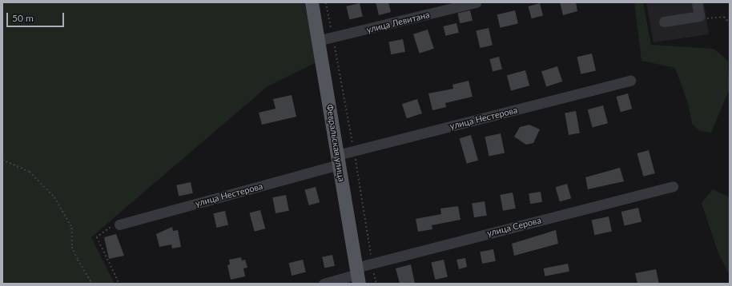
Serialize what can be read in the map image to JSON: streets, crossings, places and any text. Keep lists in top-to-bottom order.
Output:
{
  "streets": {
    "main road": ["Февральская улица"],
    "street": ["улица Левитана", "улица Нестерова", "улица Серова"]
  },
  "crossings": [
    ["улица Левитана", "Февральская улица"],
    ["улица Нестерова", "Февральская улица"],
    ["Февральская улица", "улица Серова"]
  ],
  "scale_bar": "50 m"
}
